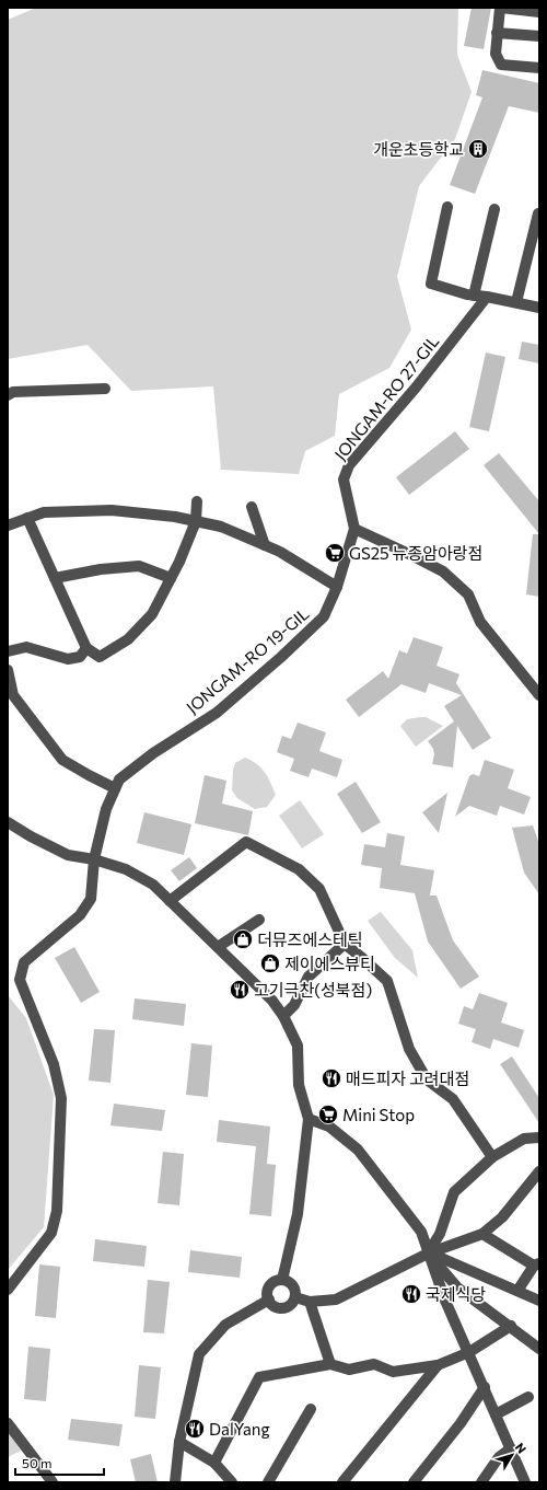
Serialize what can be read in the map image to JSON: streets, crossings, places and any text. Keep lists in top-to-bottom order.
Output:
{
  "streets": {
    "street": ["JONGAM-RO 27-GIL", "JONGAM-RO 19-GIL"]
  },
  "crossings": [
    ["JONGAM-RO 27-GIL", "JONGAM-RO 19-GIL"]
  ],
  "places": {
    "building": ["개운초등학교"],
    "supermarket": ["GS25 뉴종암아랑점", "Mini Stop"],
    "shop": ["더뮤즈에스테틱", "제이에스뷰티"],
    "restaurant": [
      "고기극찬(성북점)",
      "매드피자 고려대점",
      "국제식당",
      "DalYang"
    ]
  },
  "scale_bar": "50 m",
  "north": "top right"
}
